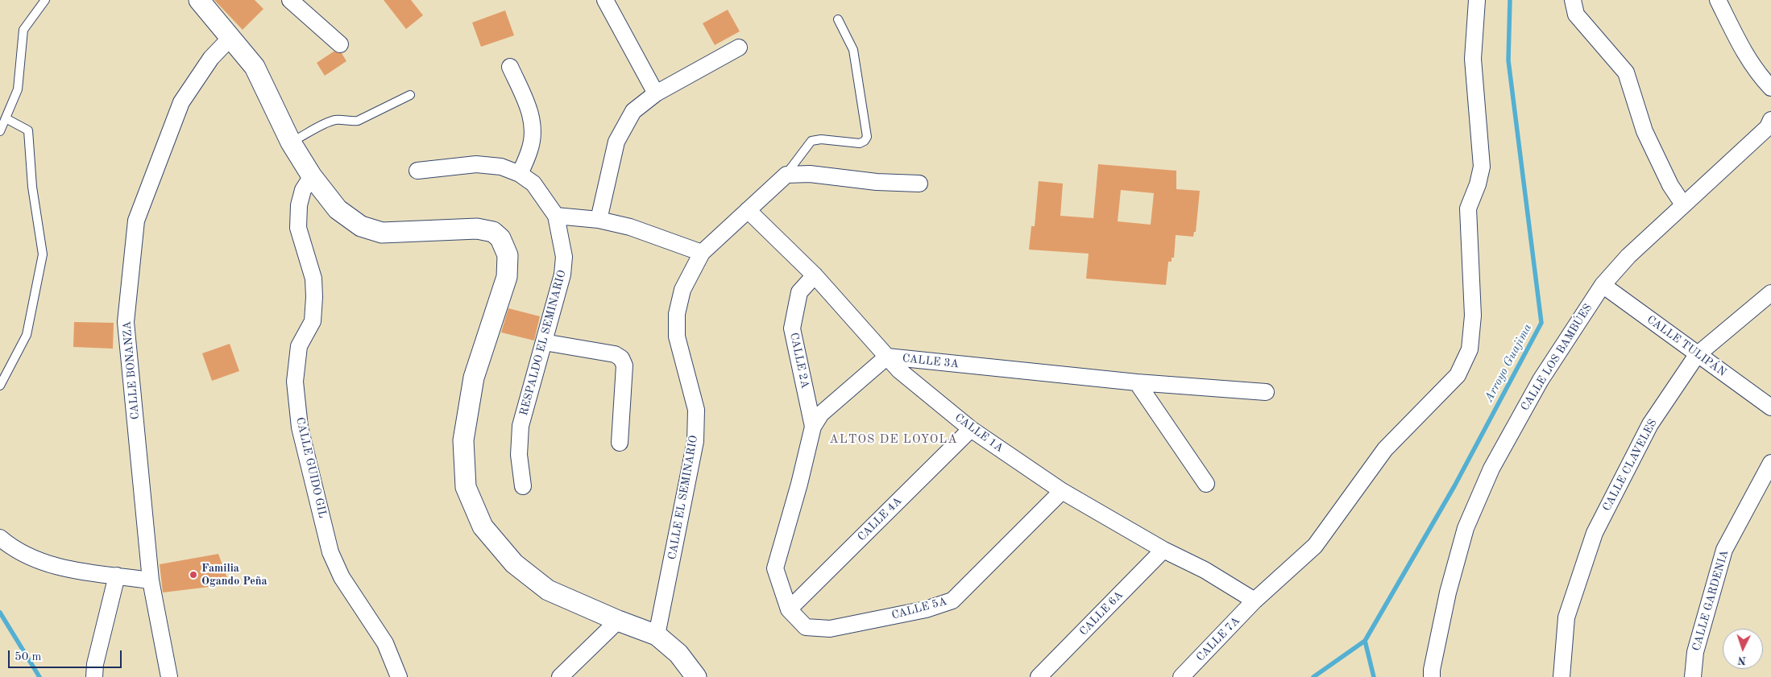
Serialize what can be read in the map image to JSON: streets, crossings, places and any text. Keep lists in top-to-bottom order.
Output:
{
  "streets": {
    "street": [
      "RESPALDO EL SEMINARIO",
      "CALLE TULIPÁN",
      "CALLE LOS BAMBÚES",
      "CALLE 2A",
      "CALLE 3A",
      "CALLE BONANZA",
      "CALLE 1A",
      "CALLE CLAVELES",
      "CALLE GUIDO GIL",
      "CALLE EL SEMINARIO",
      "CALLE 4A",
      "CALLE GARDENIA",
      "CALLE 5A",
      "CALLE 6A",
      "CALLE 7A"
    ]
  },
  "crossings": [
    ["CALLE TULIPÁN", "CALLE LOS BAMBÚES"],
    ["CALLE TULIPÁN", "CALLE CLAVELES"],
    ["CALLE 2A", "CALLE 3A"],
    ["CALLE 2A", "CALLE 1A"],
    ["CALLE 3A", "CALLE 1A"],
    ["CALLE 3A", "CALLE 4A"],
    ["CALLE 3A", "CALLE 5A"],
    ["CALLE 1A", "CALLE EL SEMINARIO"],
    ["CALLE 1A", "CALLE 4A"],
    ["CALLE 1A", "CALLE 5A"],
    ["CALLE 1A", "CALLE 6A"],
    ["CALLE 1A", "CALLE 7A"],
    ["CALLE 4A", "CALLE 5A"]
  ],
  "districts": ["ALTOS DE LOYOLA"],
  "water": ["Arroyo Guajima"],
  "places": ["Familia Ogando Peña"],
  "scale_bar": "50 m",
  "north": "bottom"
}
